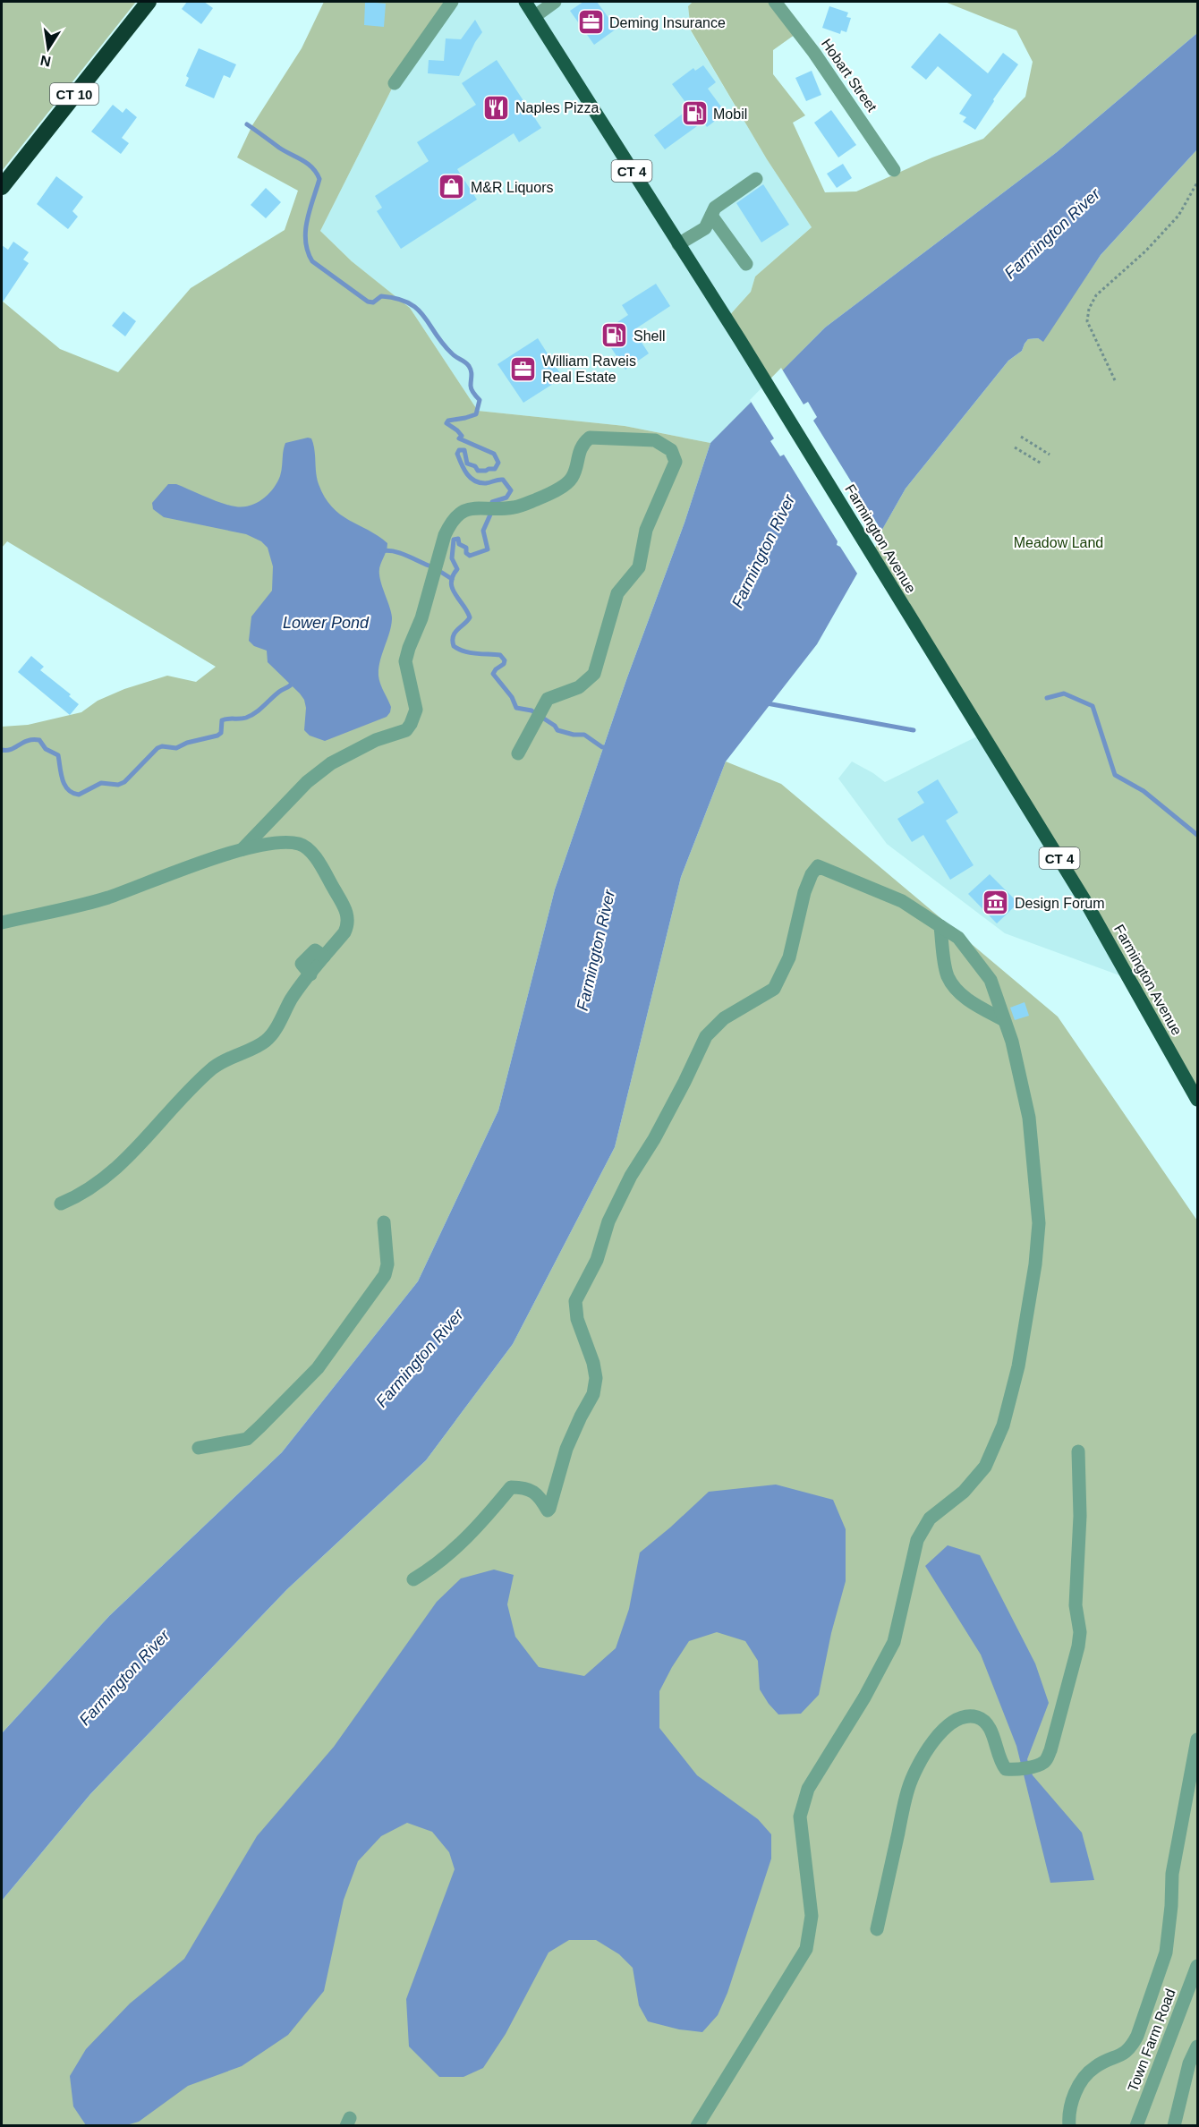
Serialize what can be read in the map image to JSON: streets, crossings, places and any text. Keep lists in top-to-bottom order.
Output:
{
  "streets": {
    "highway": ["CT 10"],
    "main road": ["CT 4", "Farmington Avenue"],
    "street": ["Hobart Street", "Town Farm Road"]
  },
  "water": ["Farmington River", "Lower Pond"],
  "parks": ["Meadow Land"],
  "places": {
    "office": ["Deming Insurance", "William Raveis Real Estate"],
    "restaurant": ["Naples Pizza"],
    "fuel station": ["Mobil", "Shell"],
    "shop": ["M&R Liquors"],
    "museum": ["Design Forum"]
  },
  "north": "bottom"
}
